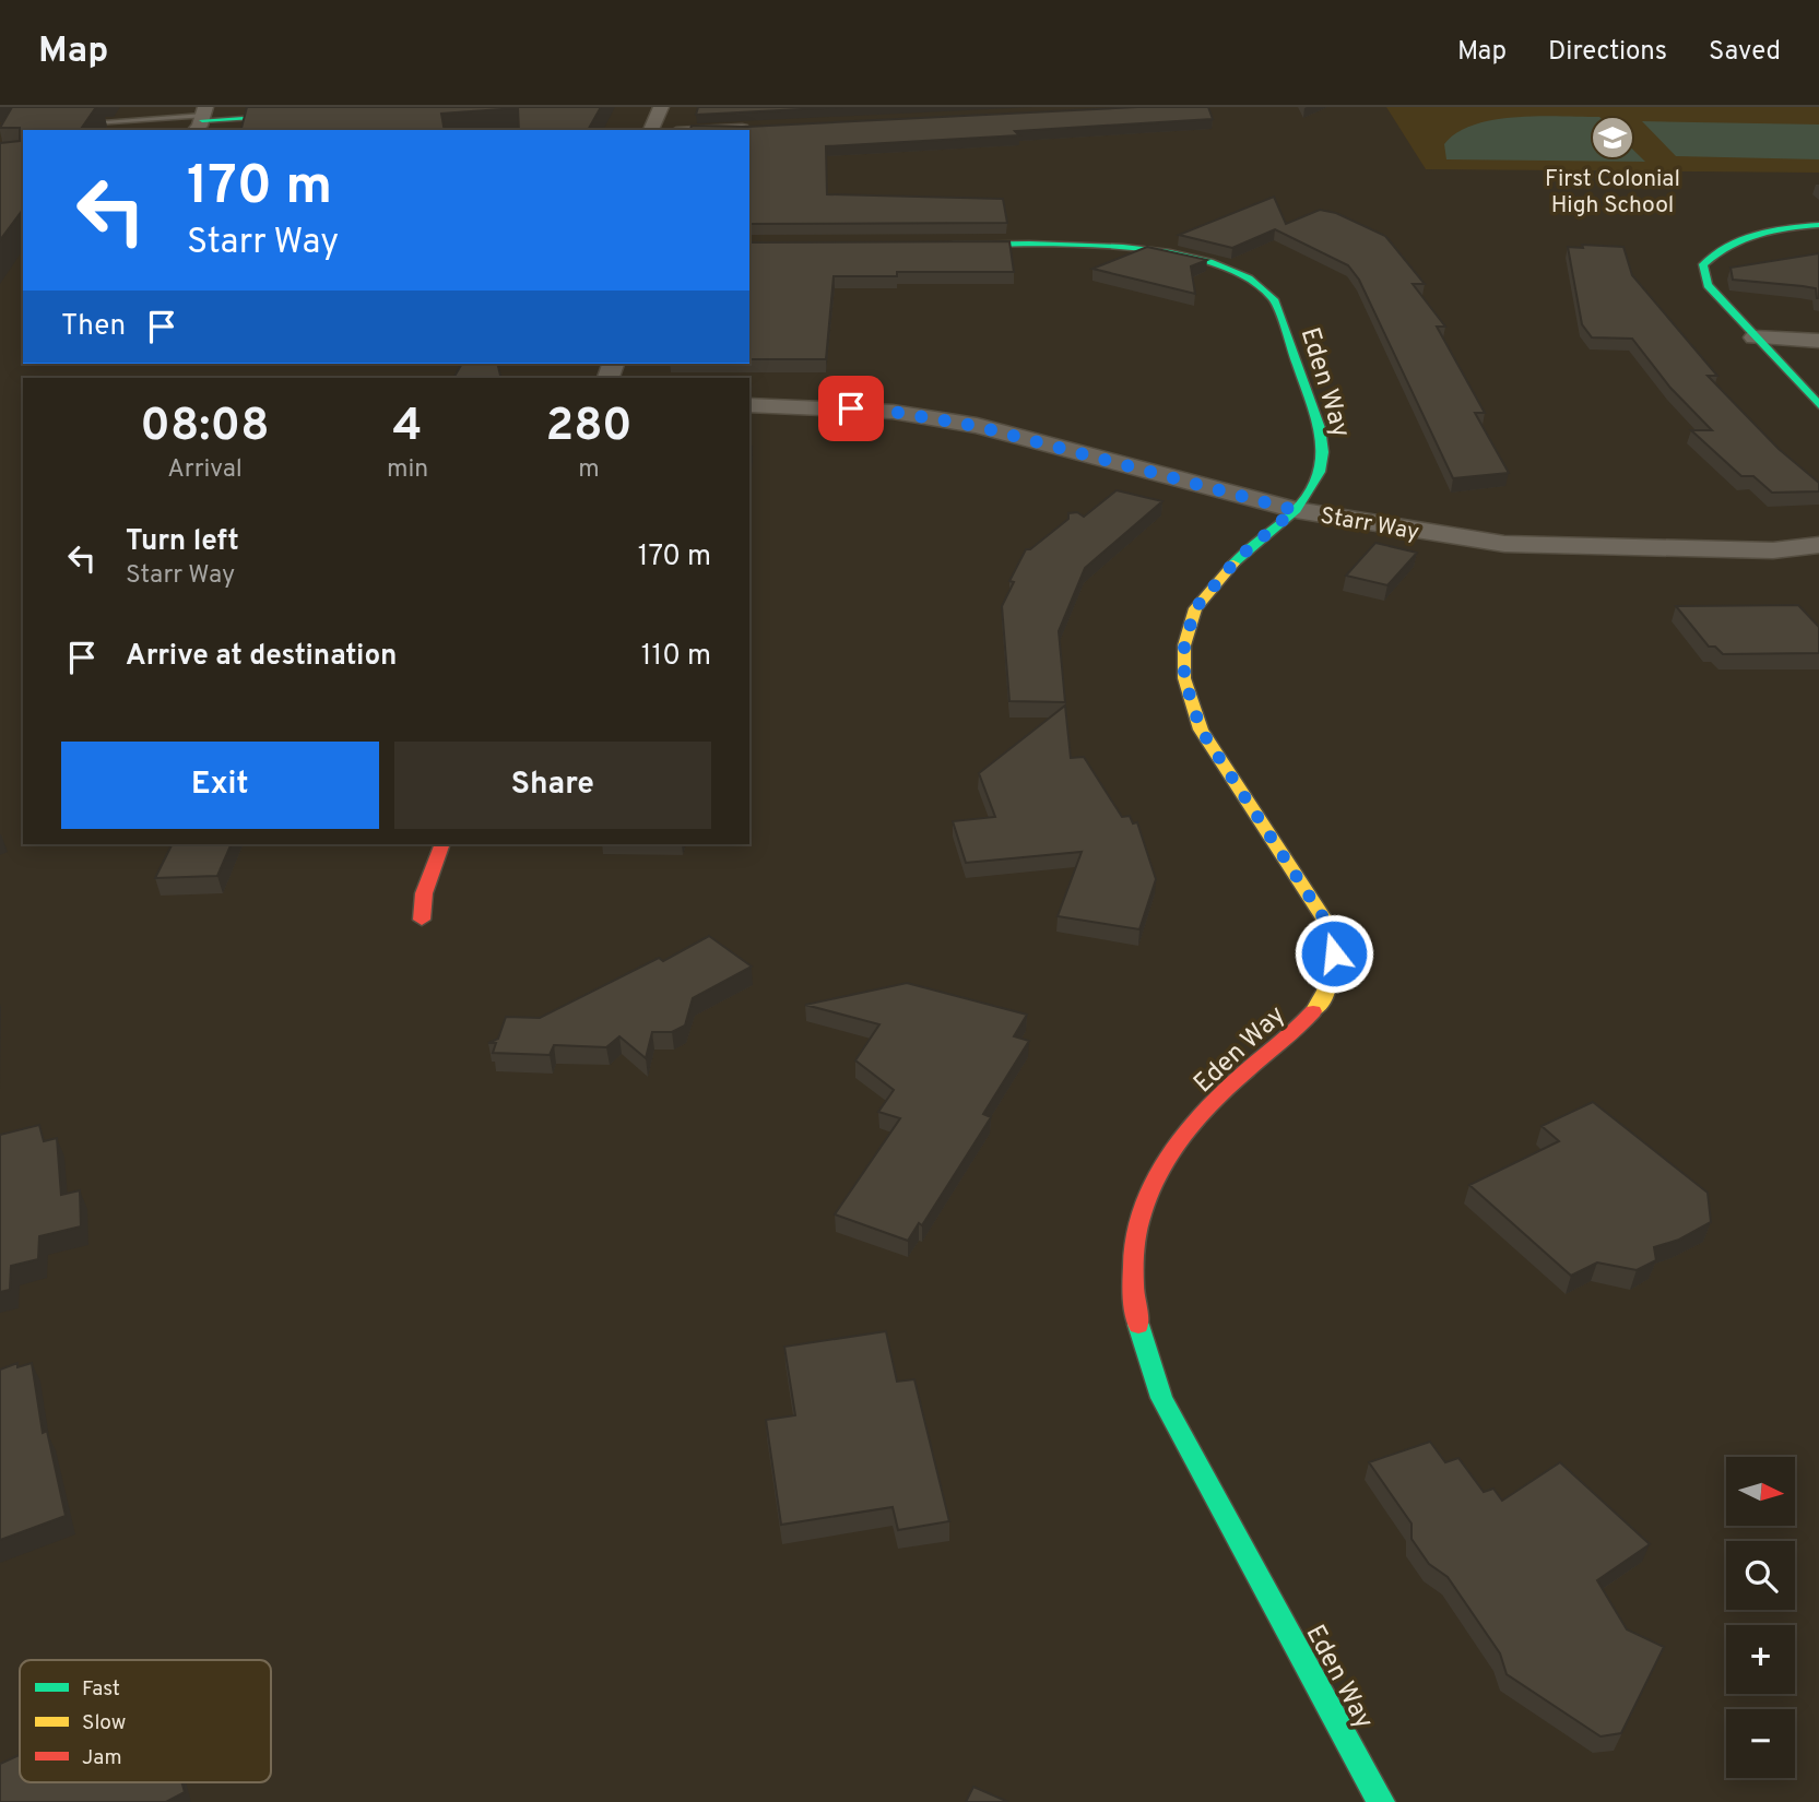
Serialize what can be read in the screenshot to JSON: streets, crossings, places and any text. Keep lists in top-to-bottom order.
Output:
{
  "streets": {
    "street": ["Eden Way", "Starr Way"]
  },
  "crossings": [
    ["Eden Way", "Starr Way"]
  ],
  "places": {
    "school or university": ["First Colonial High School"]
  },
  "legend": ["Fast", "Slow", "Jam"],
  "north": "right",
  "page": {
    "header": "Map",
    "nav": ["Map", "Directions", "Saved"],
    "turn": ["170 m", "Starr Way"],
    "then": "Then",
    "eta": [
      "08:08",
      "Arrival",
      "4",
      "min",
      "280",
      "m"
    ],
    "list": [
      {
        "name": "Turn left",
        "note": "Starr Way",
        "value": "170 m"
      },
      {
        "name": "Arrive at destination",
        "value": "110 m"
      }
    ],
    "buttons": ["Exit", "Share"],
    "map_buttons": ["+", "−"]
  }
}
